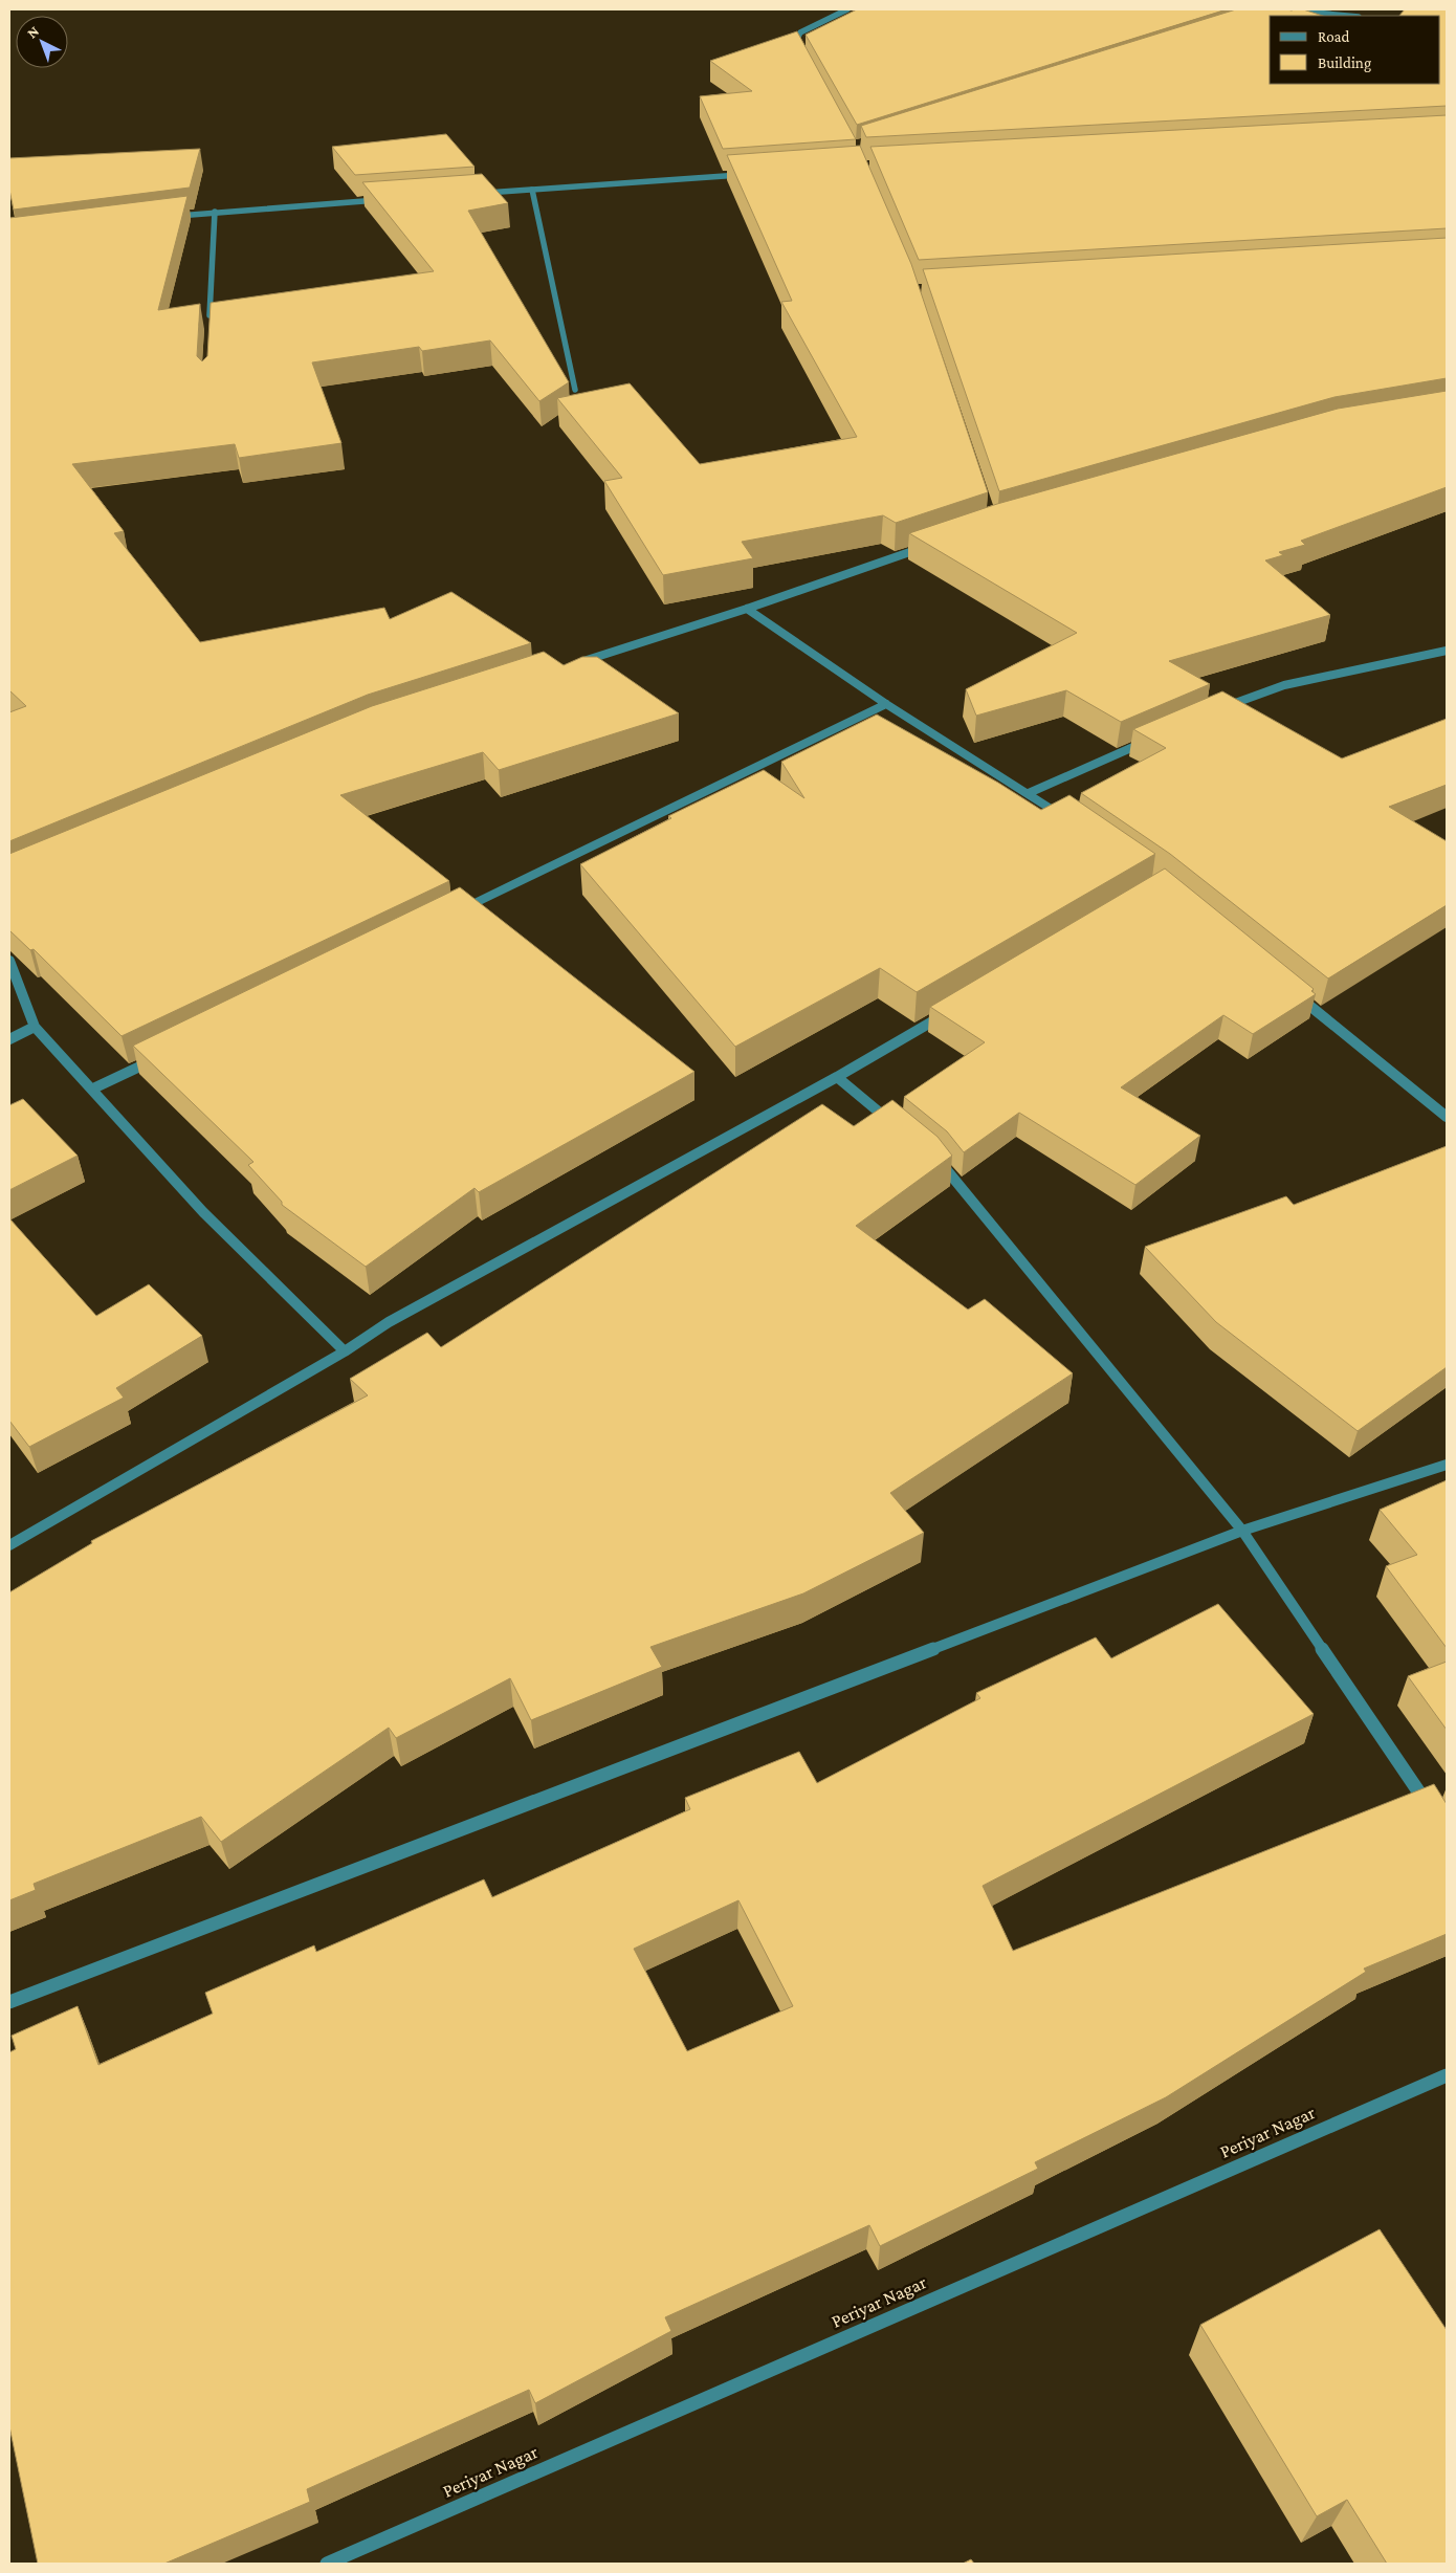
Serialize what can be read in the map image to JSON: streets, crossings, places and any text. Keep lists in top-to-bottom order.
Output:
{
  "streets": {
    "street": ["Periyar Nagar"]
  },
  "legend": ["Road", "Building"],
  "north": "top left"
}
